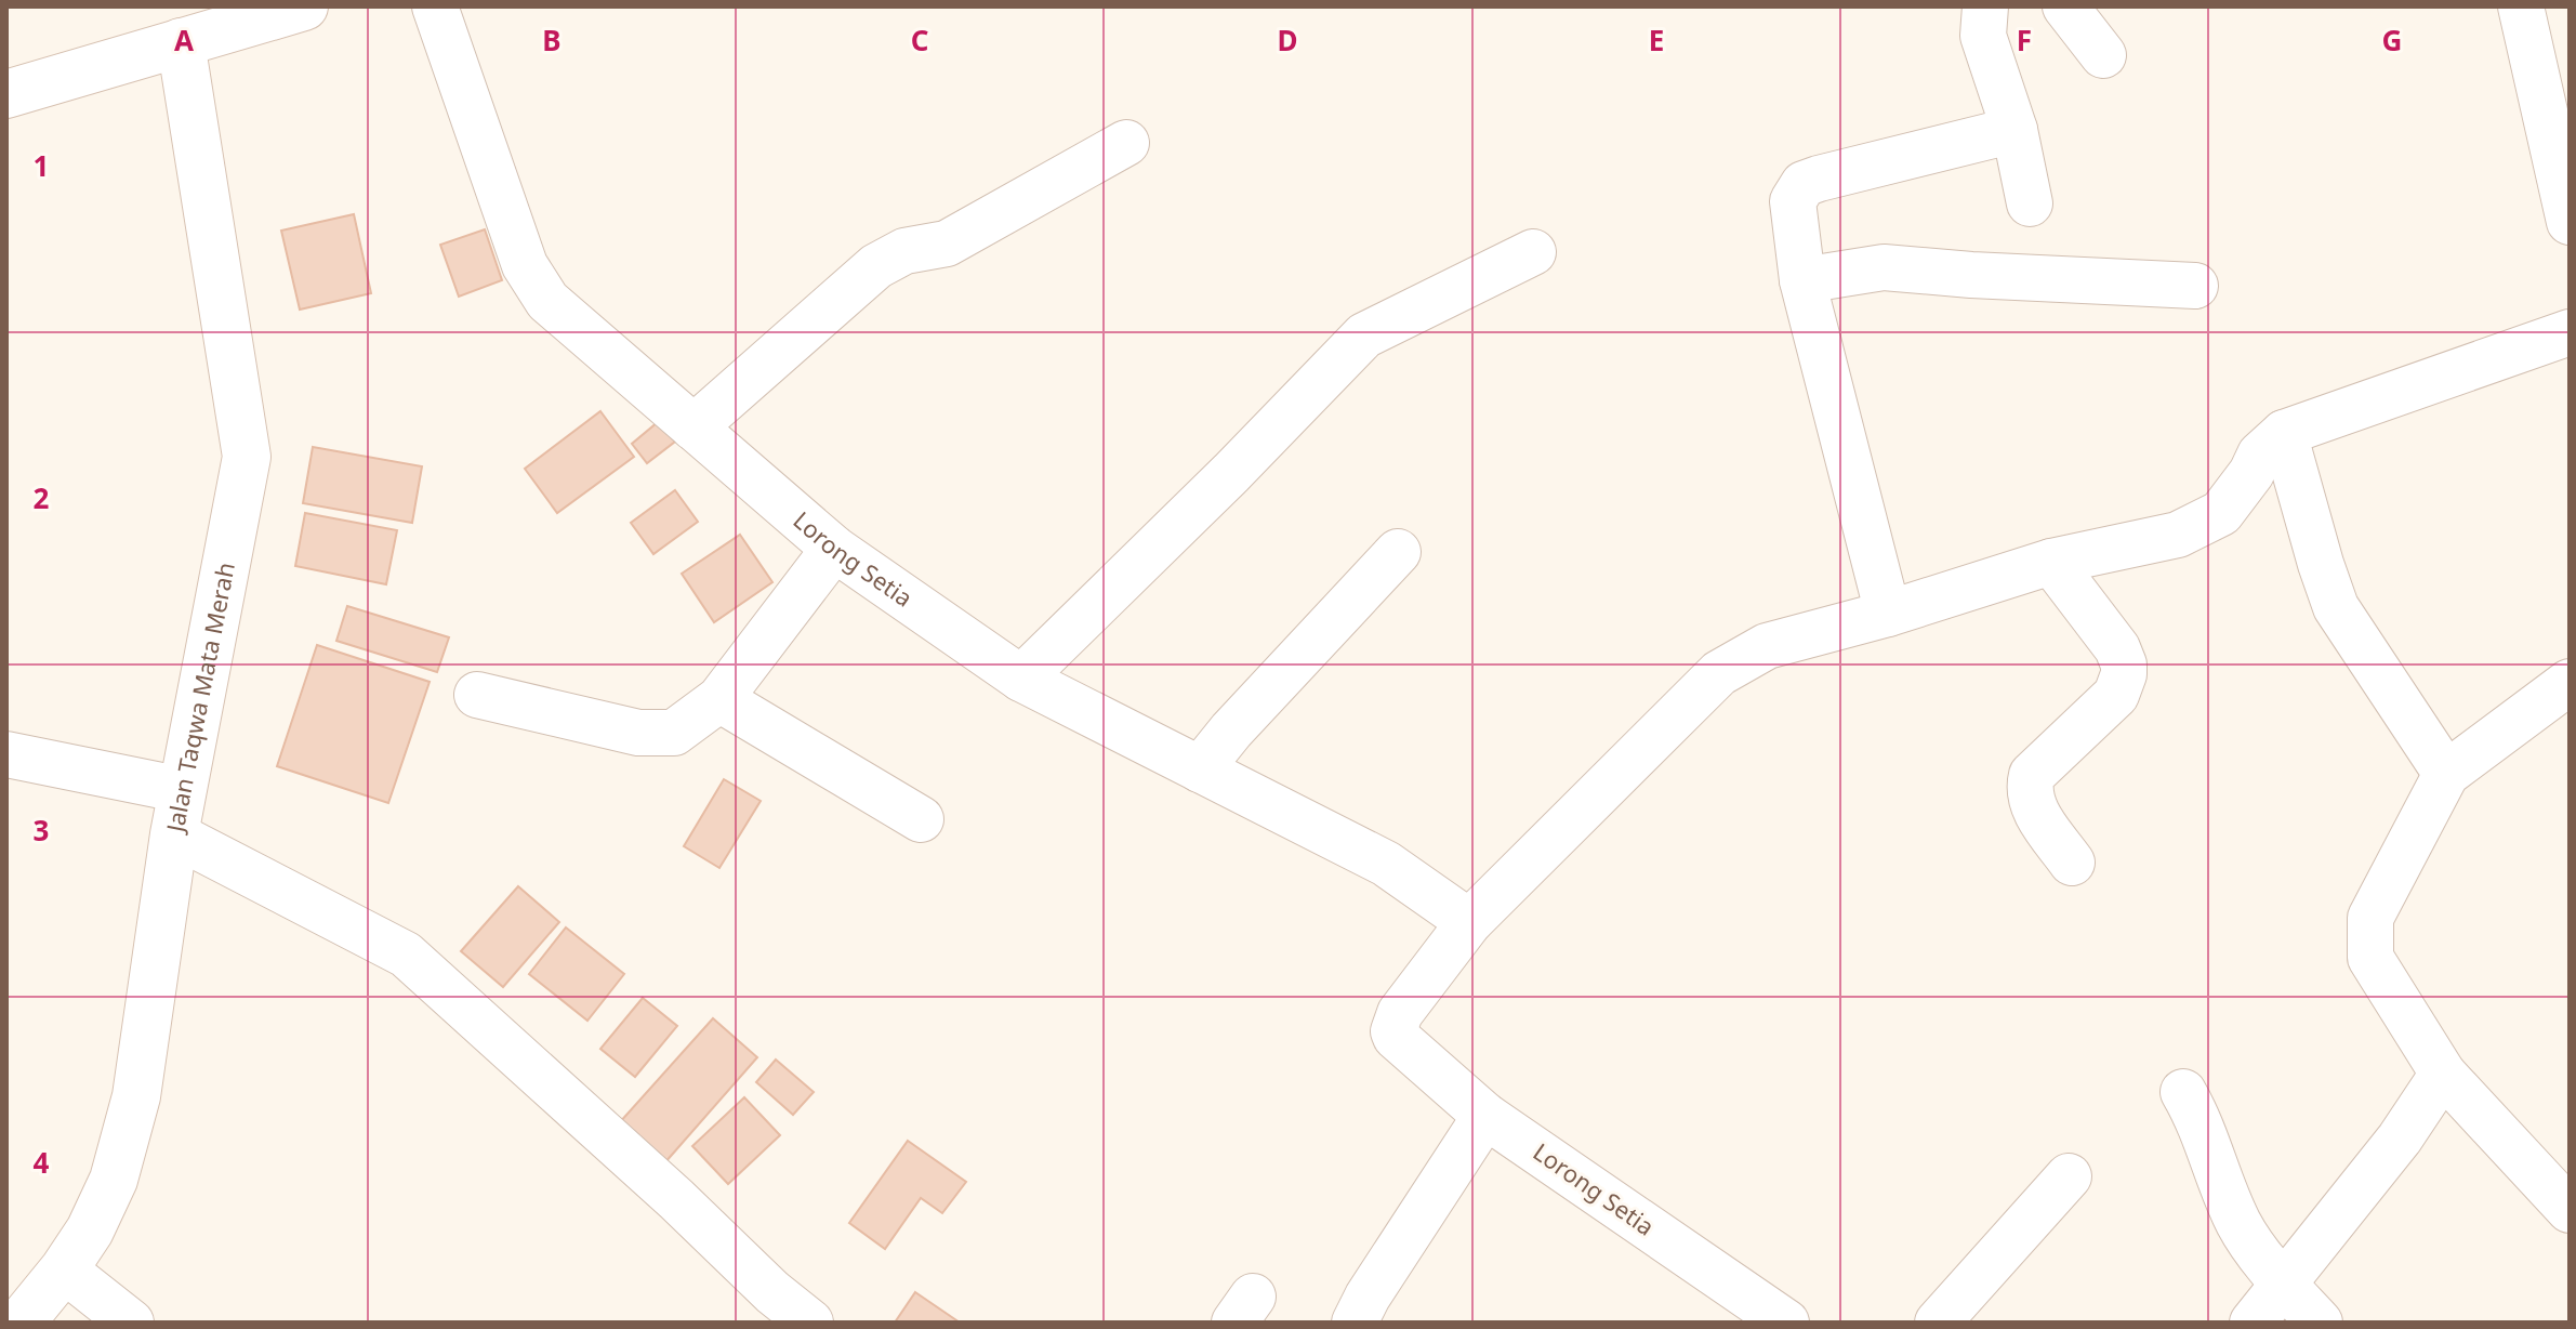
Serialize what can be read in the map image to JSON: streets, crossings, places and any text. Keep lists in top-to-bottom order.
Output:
{
  "streets": {
    "street": ["Lorong Setia", "Jalan Taqwa Mata Merah"]
  },
  "grid": {
    "columns": [
      "A",
      "B",
      "C",
      "D",
      "E",
      "F",
      "G"
    ],
    "rows": [
      "1",
      "2",
      "3",
      "4"
    ]
  }
}
